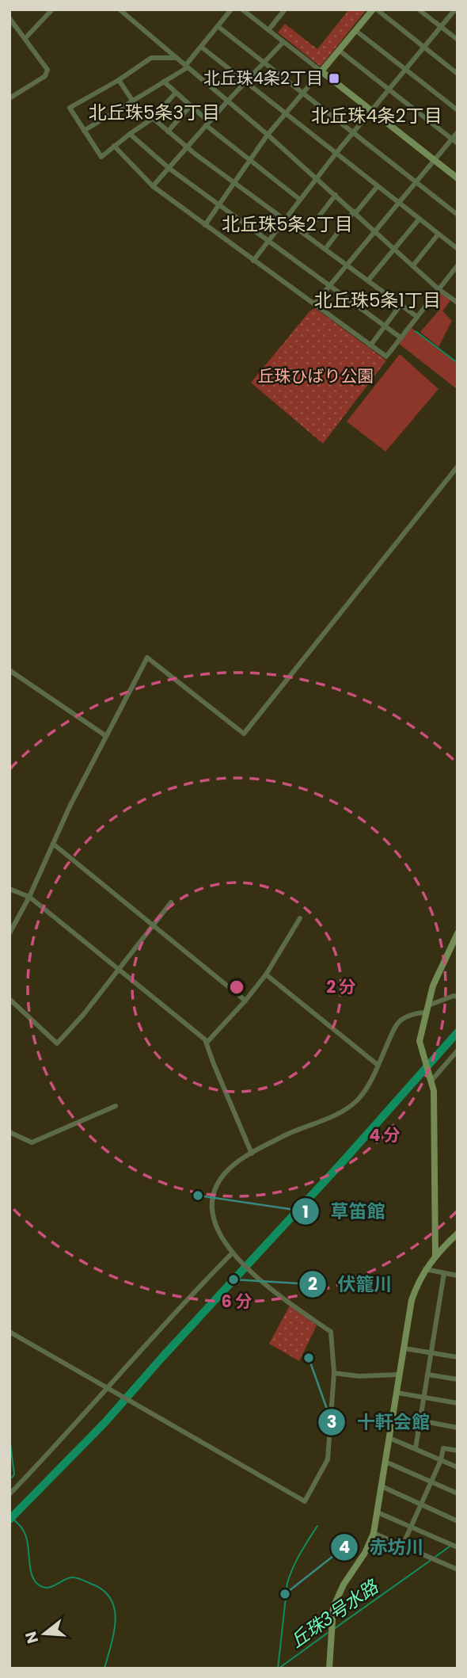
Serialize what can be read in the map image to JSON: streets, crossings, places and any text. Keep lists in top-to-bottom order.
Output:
{
  "districts": [
    "北丘珠5条3丁目",
    "北丘珠4条2丁目",
    "北丘珠5条2丁目",
    "北丘珠5条1丁目"
  ],
  "water": ["丘珠3号水路"],
  "parks": ["丘珠ひばり公園"],
  "places": {
    "transit": ["北丘珠4条2丁目"],
    "other": [
      "草笛館",
      "伏籠川",
      "十軒会館",
      "赤坊川"
    ]
  },
  "north": "left",
  "rings": ["2 分", "4 分", "6 分"]
}
